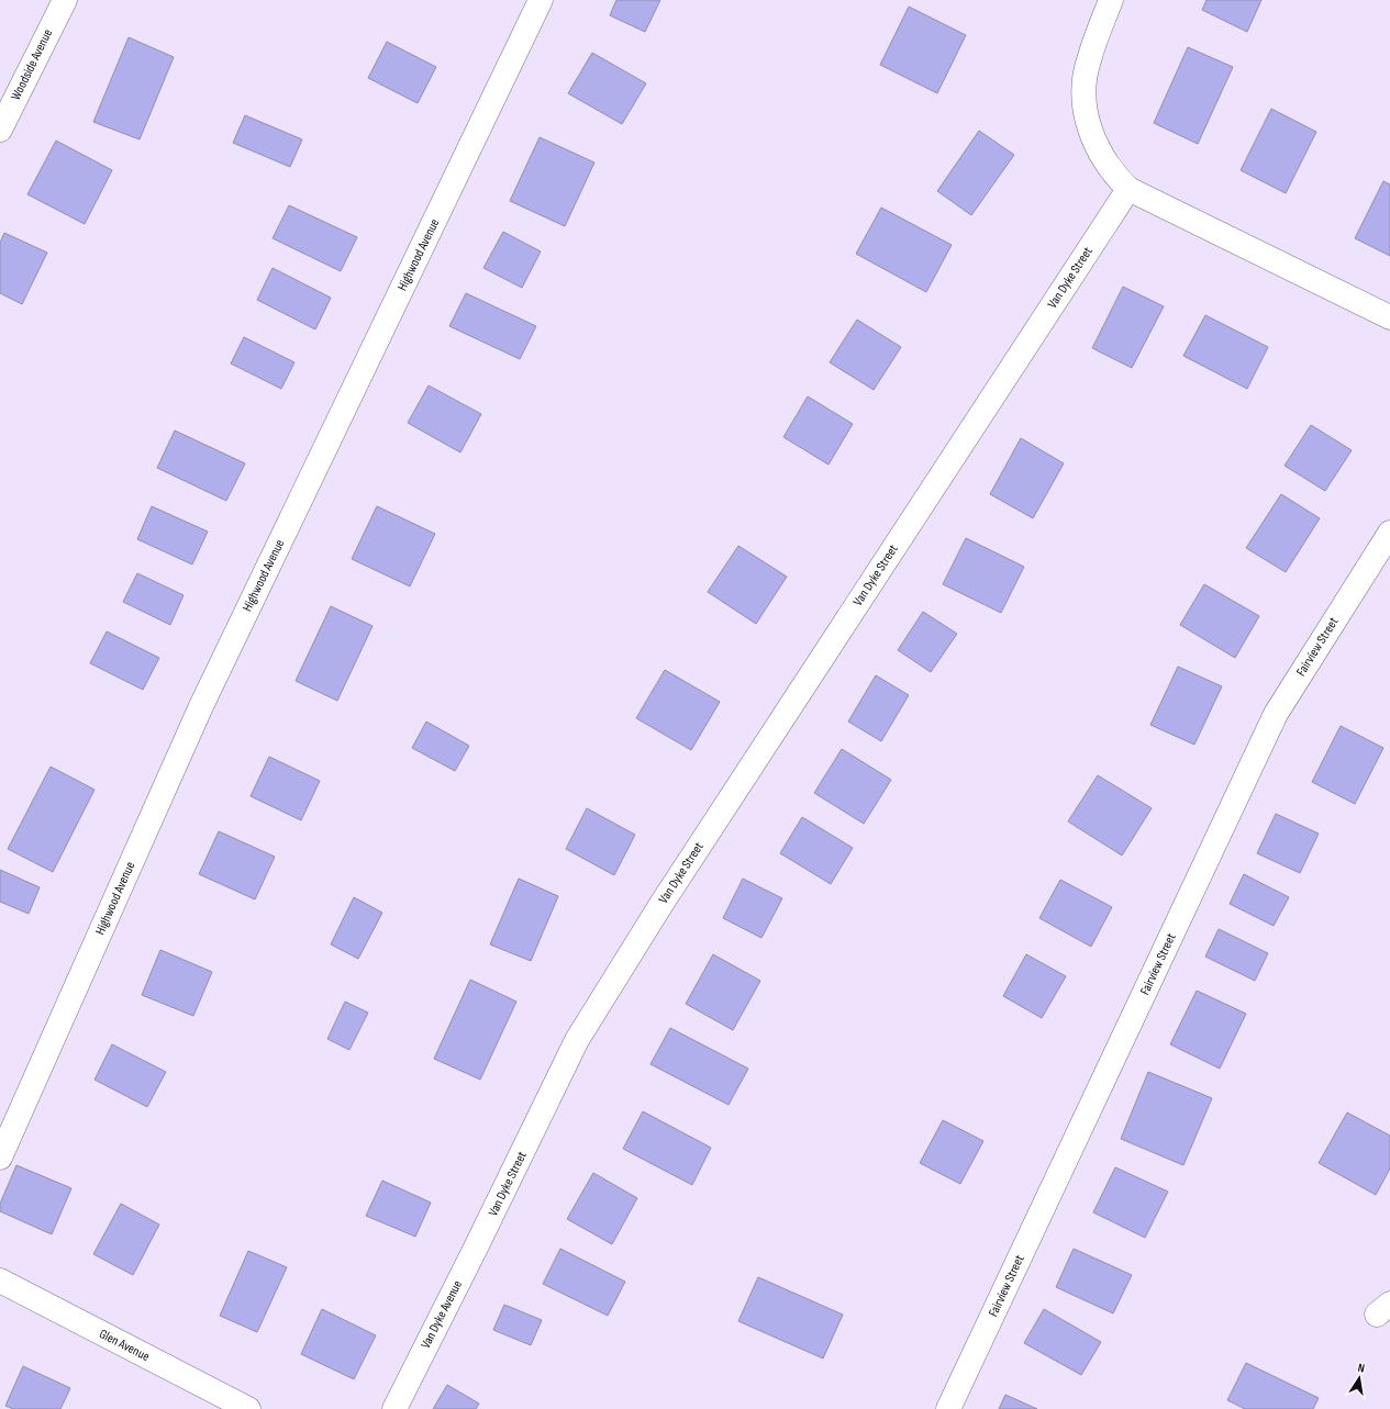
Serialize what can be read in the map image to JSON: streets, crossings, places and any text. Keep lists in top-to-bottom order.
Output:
{
  "streets": {
    "street": [
      "Woodside Avenue",
      "Highwood Avenue",
      "Van Dyke Street",
      "Fairview Street",
      "Van Dyke Avenue",
      "Glen Avenue"
    ]
  },
  "crossings": [
    ["Van Dyke Street", "Van Dyke Avenue"]
  ],
  "north": "top"
}
